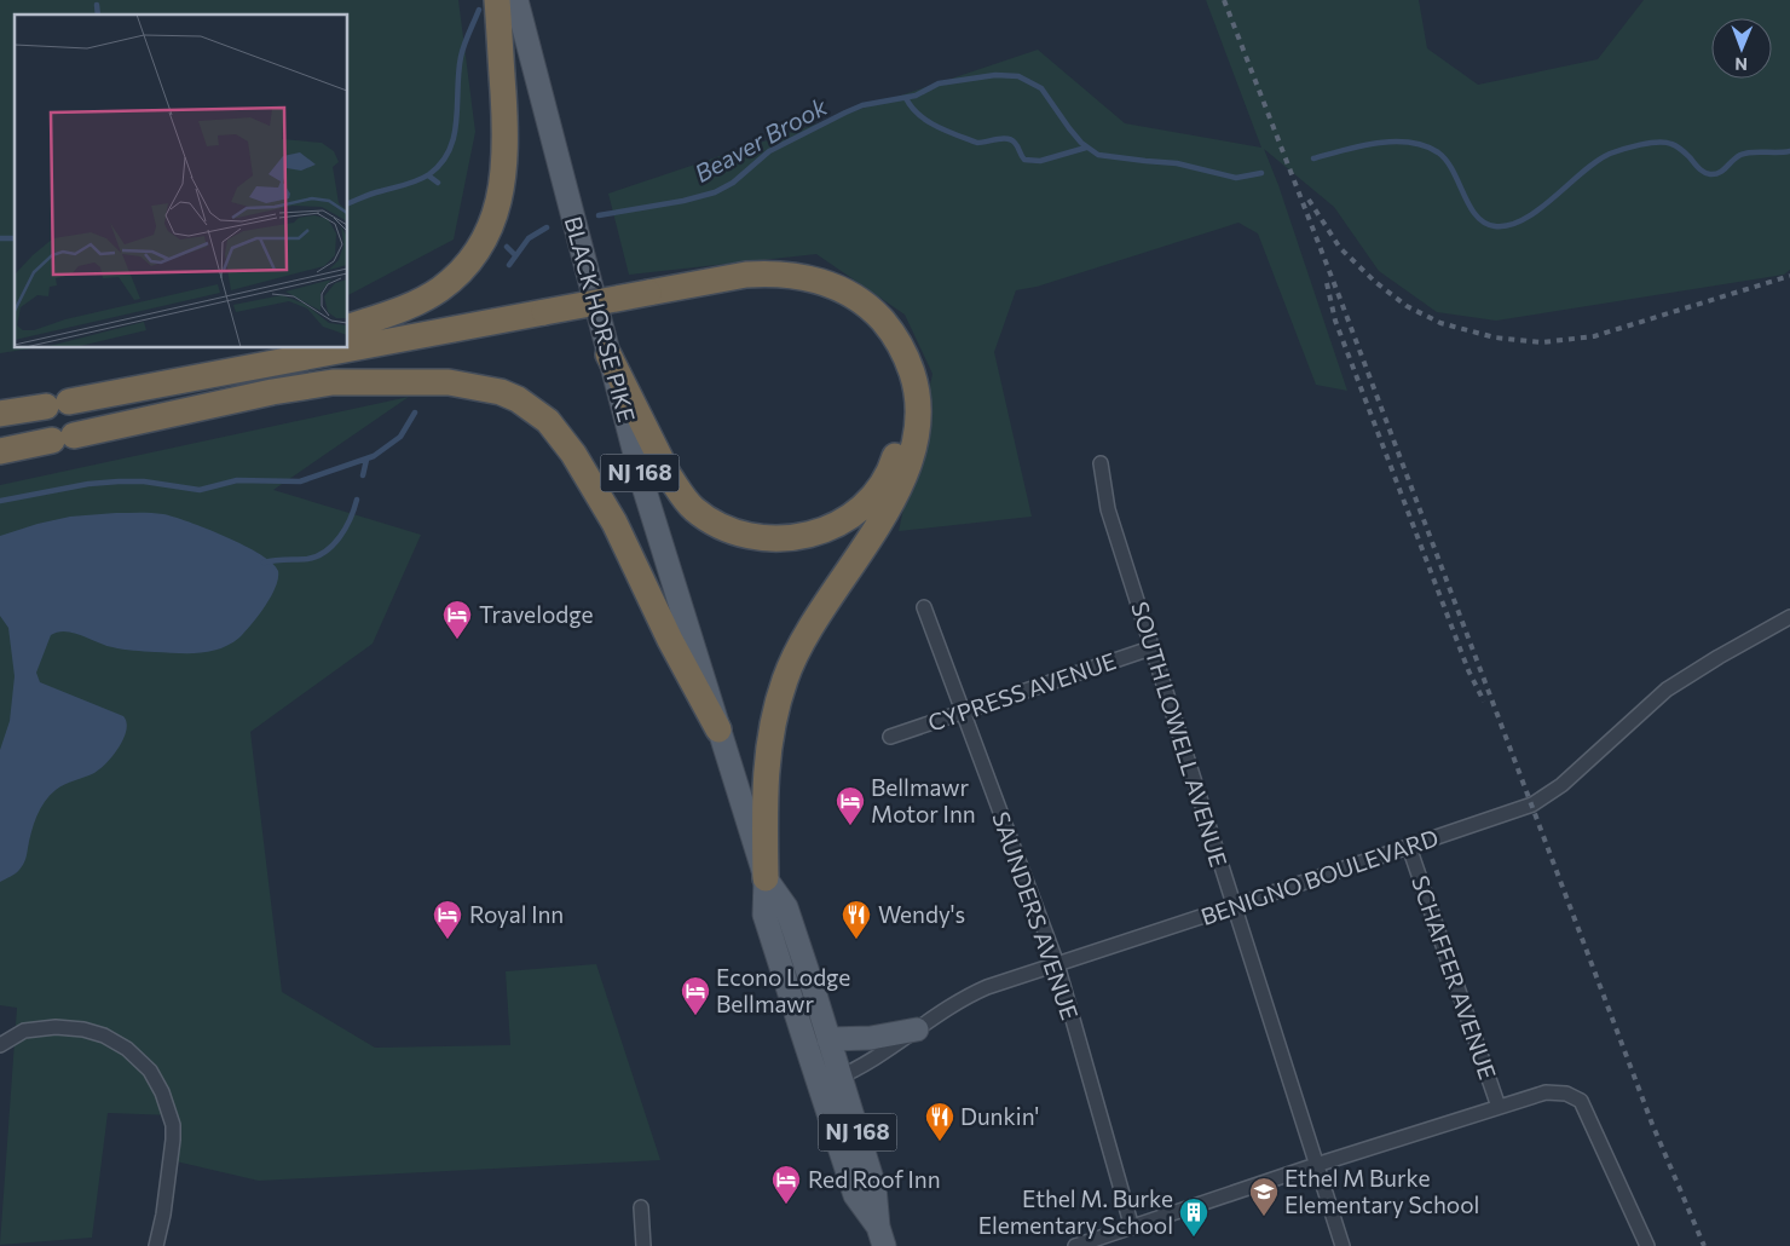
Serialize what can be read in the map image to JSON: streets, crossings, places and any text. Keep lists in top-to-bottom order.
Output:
{
  "streets": {
    "main road": ["BLACK HORSE PIKE", "NJ 168"],
    "street": [
      "CYPRESS AVENUE",
      "SOUTH LOWELL AVENUE",
      "BENIGNO BOULEVARD",
      "SAUNDERS AVENUE",
      "SCHAFFER AVENUE"
    ]
  },
  "crossings": [
    ["BLACK HORSE PIKE", "BENIGNO BOULEVARD"],
    ["CYPRESS AVENUE", "SOUTH LOWELL AVENUE"],
    ["CYPRESS AVENUE", "SAUNDERS AVENUE"],
    ["SOUTH LOWELL AVENUE", "BENIGNO BOULEVARD"],
    ["BENIGNO BOULEVARD", "SAUNDERS AVENUE"],
    ["BENIGNO BOULEVARD", "SCHAFFER AVENUE"]
  ],
  "water": ["Beaver Brook"],
  "places": {
    "hotel": [
      "Travelodge",
      "Bellmawr Motor Inn",
      "Royal Inn",
      "Econo Lodge Bellmawr",
      "Red Roof Inn"
    ],
    "restaurant": ["Wendy's", "Dunkin'"],
    "school or university": ["Ethel M Burke Elementary School"],
    "building": ["Ethel M. Burke Elementary School"]
  },
  "north": "bottom"
}
